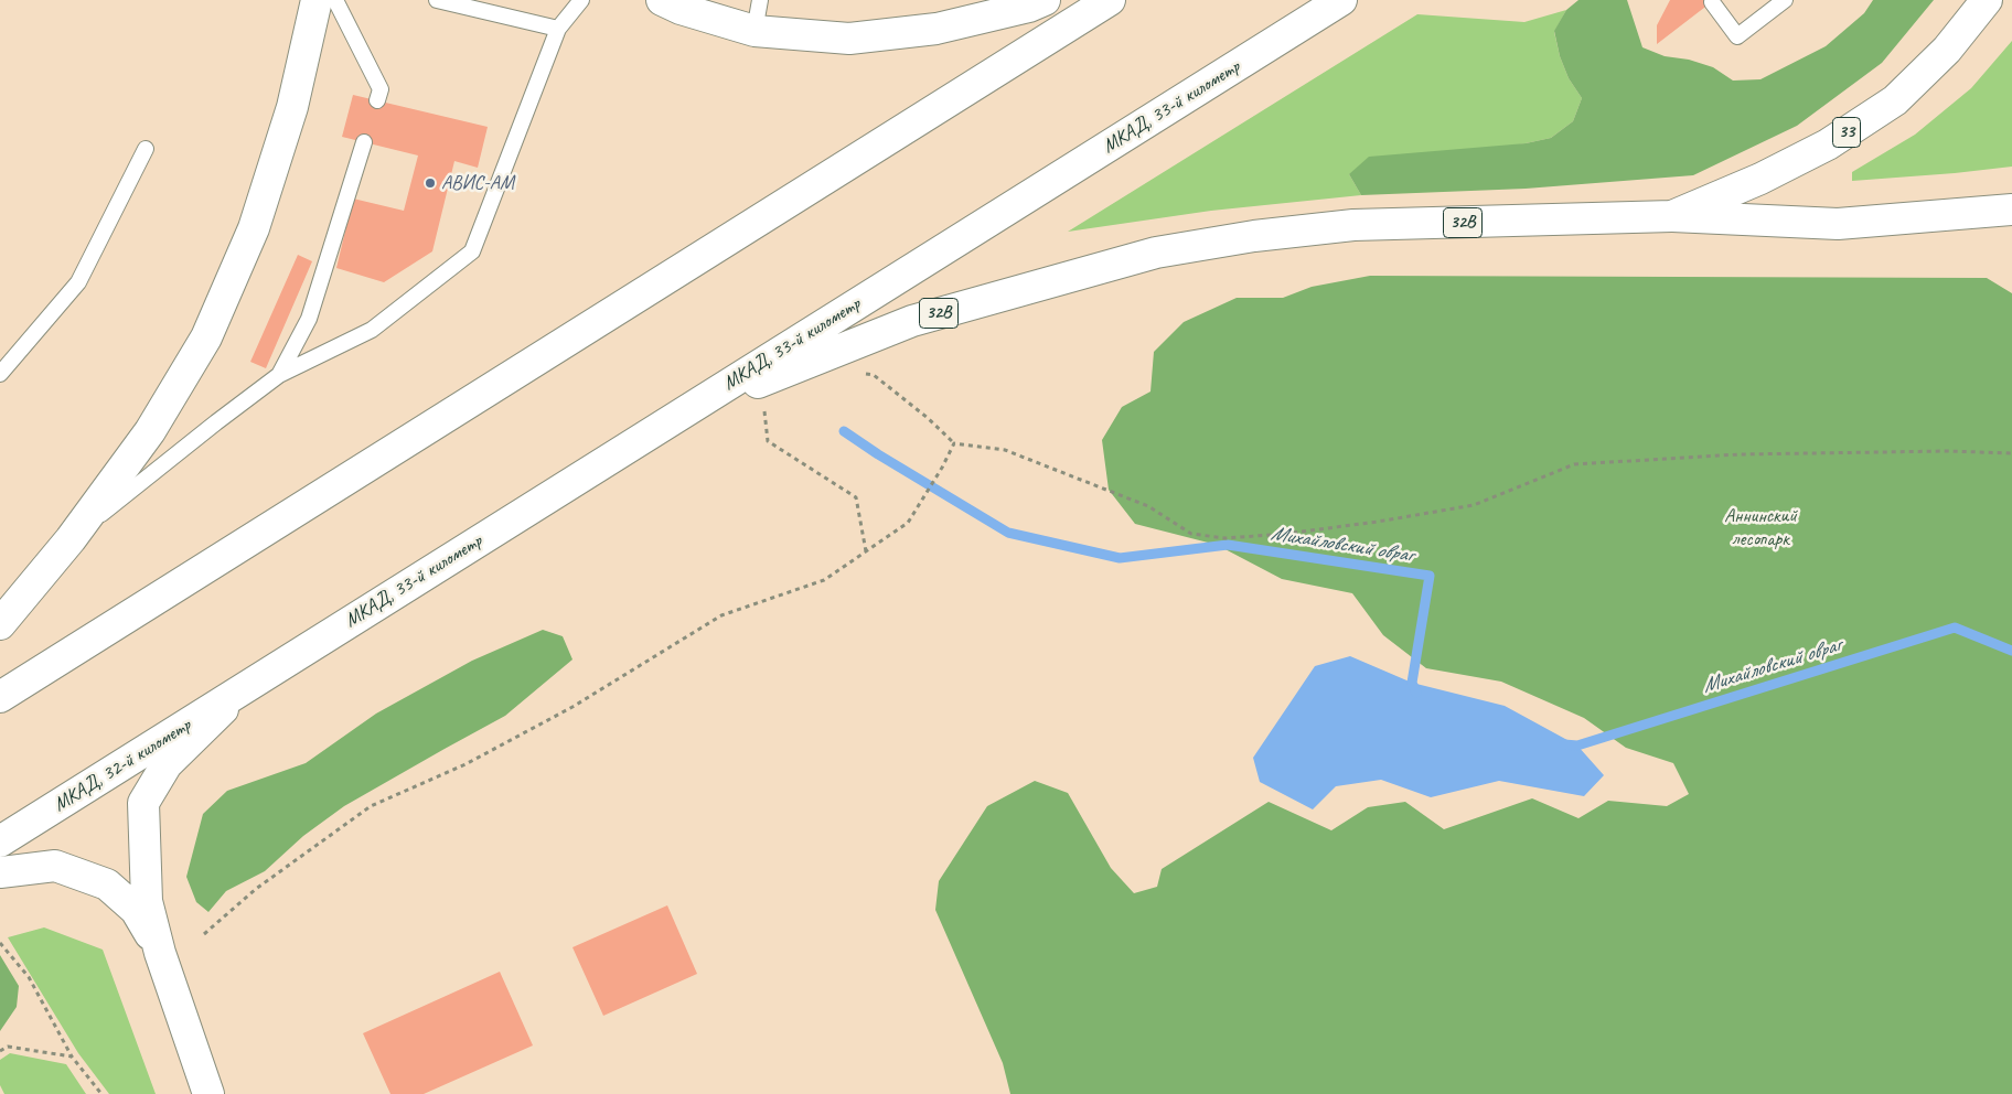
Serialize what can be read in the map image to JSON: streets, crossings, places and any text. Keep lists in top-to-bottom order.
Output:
{
  "streets": {
    "main road": [
      "МКАД, 33-й километр",
      "33",
      "32B",
      "МКАД, 32-й километр"
    ]
  },
  "crossings": [
    ["МКАД, 33-й километр", "32B"],
    ["МКАД, 33-й километр", "МКАД, 32-й километр"],
    ["33", "32B"]
  ],
  "water": ["Михайловский овраг"],
  "parks": ["Аннинский лесопарк"],
  "places": ["АВИС-АМ"]
}
